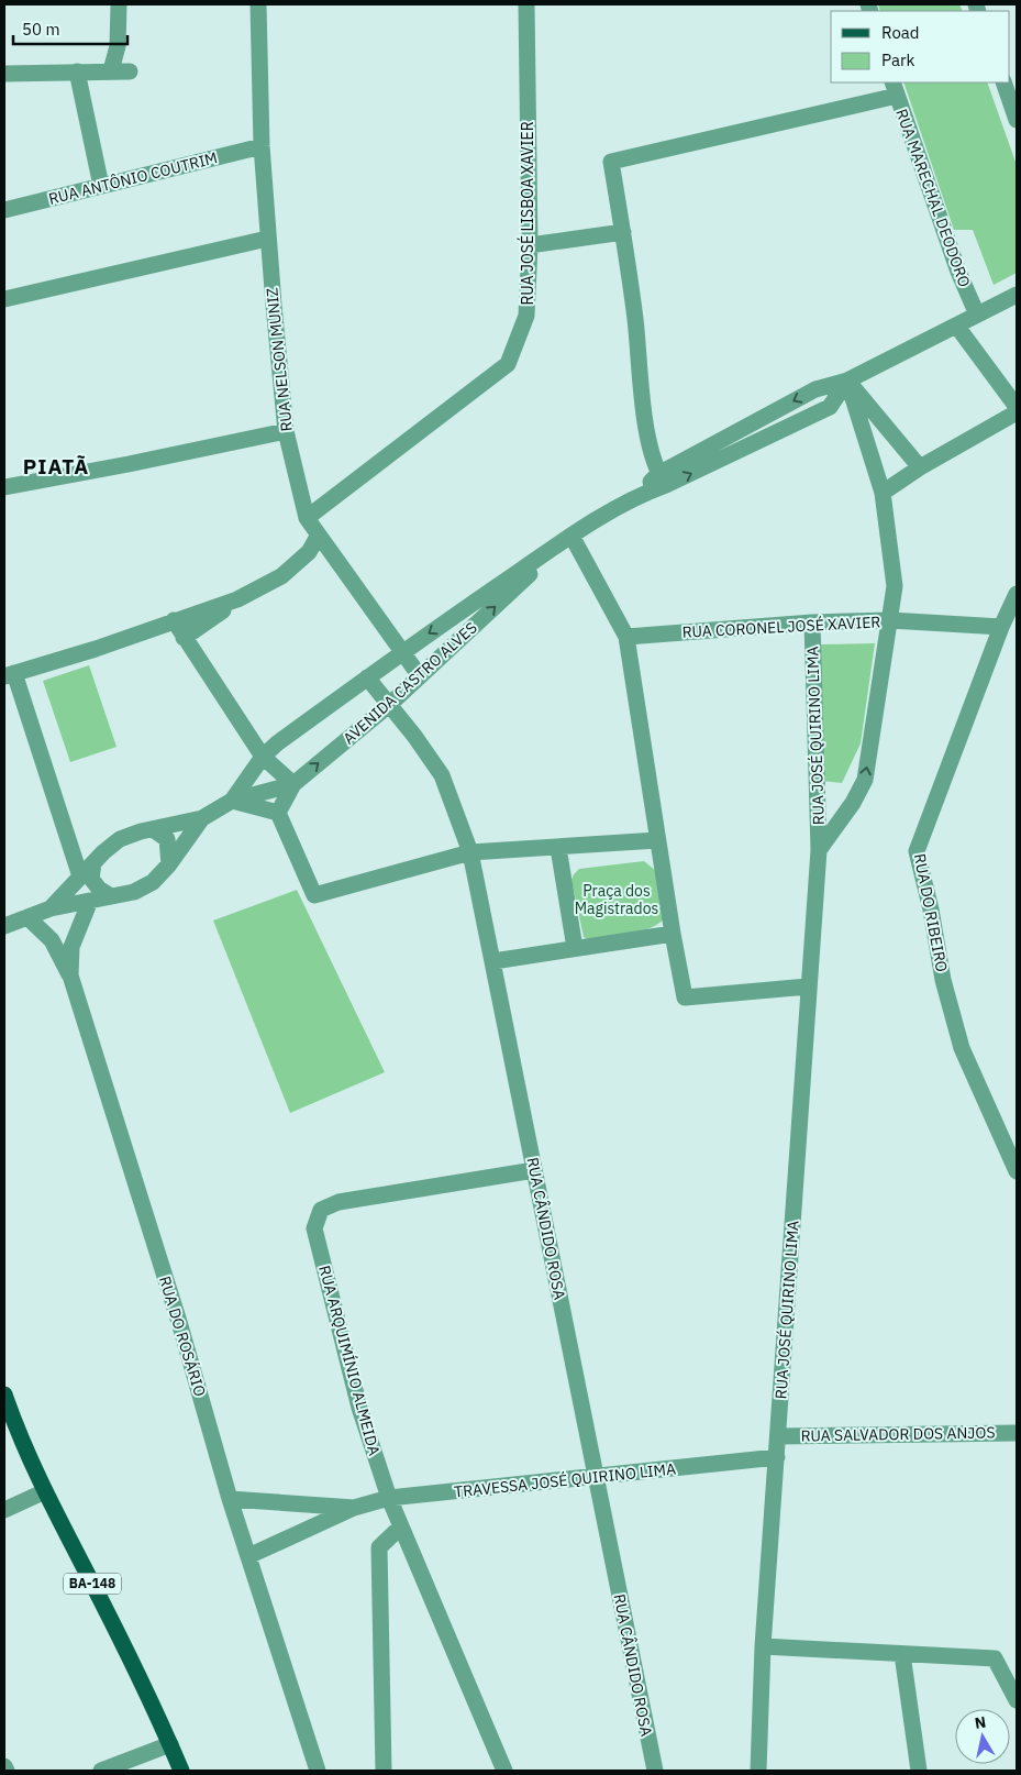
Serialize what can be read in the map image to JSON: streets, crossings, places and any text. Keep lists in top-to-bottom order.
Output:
{
  "streets": {
    "main road": ["BA-148"],
    "street": [
      "RUA ANTÔNIO COUTRIM",
      "RUA MARECHAL DEODORO",
      "RUA JOSÉ LISBOA XAVIER",
      "RUA NELSON MUNIZ",
      "RUA CORONEL JOSÉ XAVIER",
      "AVENIDA CASTRO ALVES",
      "RUA JOSÉ QUIRINO LIMA",
      "RUA DO RIBEIRO",
      "RUA CÂNDIDO ROSA",
      "RUA DO ROSÁRIO",
      "RUA ARQUIMÍNIO ALMEIDA",
      "RUA SALVADOR DOS ANJOS",
      "TRAVESSA JOSÉ QUIRINO LIMA"
    ]
  },
  "crossings": [
    ["RUA ANTÔNIO COUTRIM", "RUA NELSON MUNIZ"],
    ["RUA MARECHAL DEODORO", "AVENIDA CASTRO ALVES"],
    ["RUA JOSÉ LISBOA XAVIER", "RUA NELSON MUNIZ"],
    ["RUA NELSON MUNIZ", "AVENIDA CASTRO ALVES"],
    ["RUA CORONEL JOSÉ XAVIER", "RUA JOSÉ QUIRINO LIMA"],
    ["RUA CORONEL JOSÉ XAVIER", "RUA DO RIBEIRO"],
    ["AVENIDA CASTRO ALVES", "RUA JOSÉ QUIRINO LIMA"],
    ["AVENIDA CASTRO ALVES", "RUA CÂNDIDO ROSA"],
    ["AVENIDA CASTRO ALVES", "RUA DO ROSÁRIO"],
    ["RUA JOSÉ QUIRINO LIMA", "RUA SALVADOR DOS ANJOS"],
    ["RUA JOSÉ QUIRINO LIMA", "TRAVESSA JOSÉ QUIRINO LIMA"],
    ["RUA CÂNDIDO ROSA", "RUA ARQUIMÍNIO ALMEIDA"],
    ["RUA CÂNDIDO ROSA", "TRAVESSA JOSÉ QUIRINO LIMA"],
    ["RUA ARQUIMÍNIO ALMEIDA", "TRAVESSA JOSÉ QUIRINO LIMA"]
  ],
  "districts": ["PIATÃ"],
  "parks": ["Praça dos Magistrados"],
  "legend": ["Road", "Park"],
  "scale_bar": "50 m",
  "north": "top"
}
